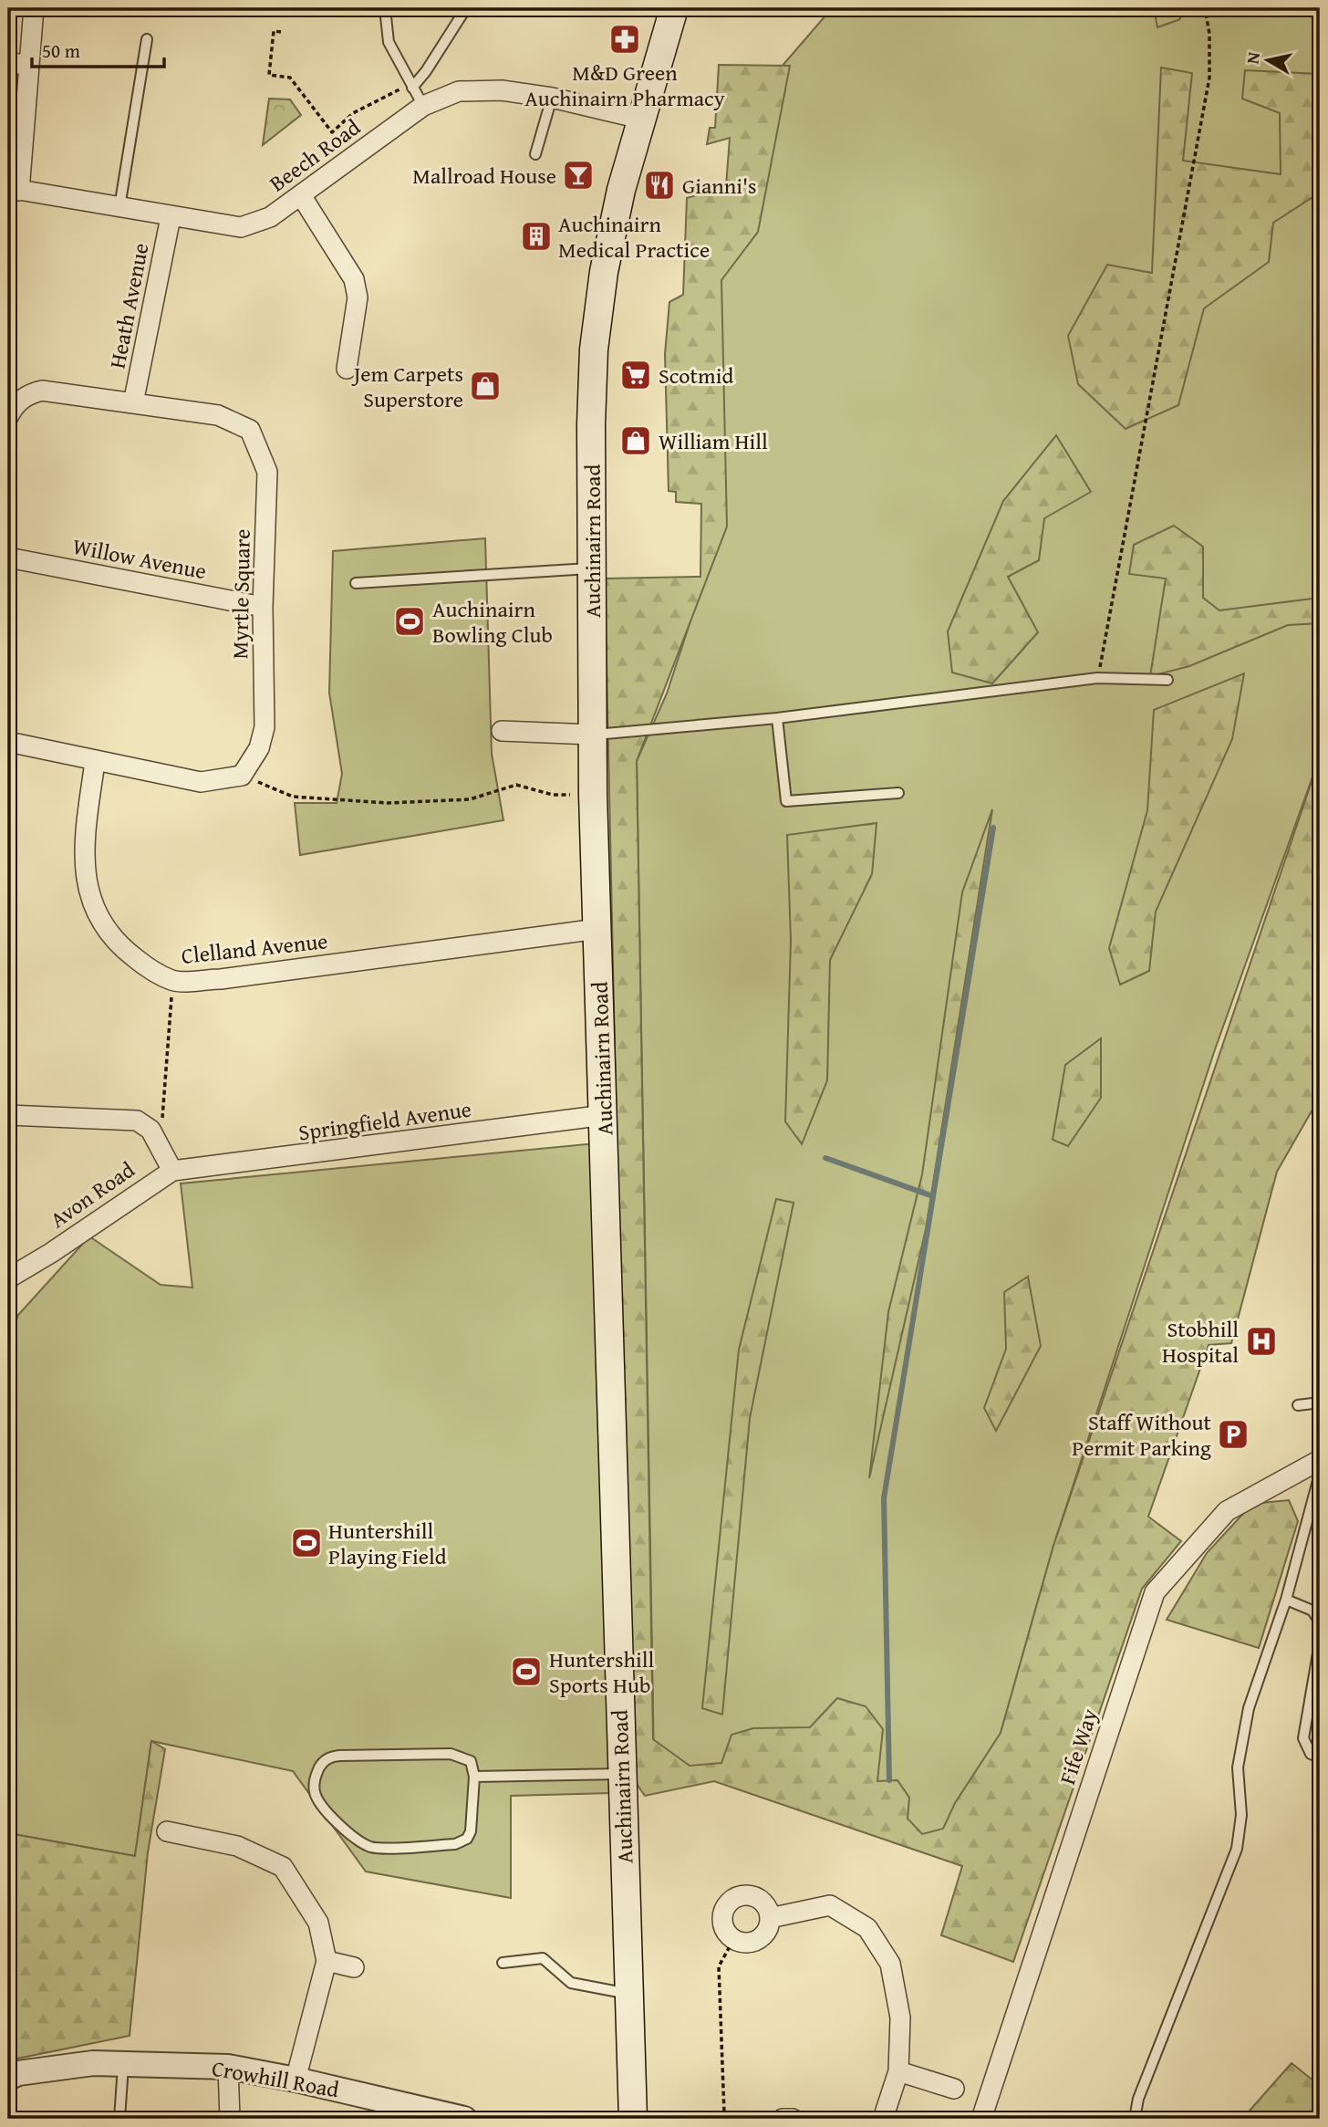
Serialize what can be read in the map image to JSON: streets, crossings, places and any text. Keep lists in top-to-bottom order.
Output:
{
  "streets": {
    "main road": ["Auchinairn Road"],
    "street": [
      "Beech Road",
      "Heath Avenue",
      "Willow Avenue",
      "Myrtle Square",
      "Clelland Avenue",
      "Springfield Avenue",
      "Avon Road",
      "Fife Way",
      "Crowhill Road"
    ]
  },
  "crossings": [
    ["Beech Road", "Heath Avenue"],
    ["Beech Road", "Auchinairn Road"],
    ["Heath Avenue", "Myrtle Square"],
    ["Auchinairn Road", "Clelland Avenue"],
    ["Auchinairn Road", "Springfield Avenue"],
    ["Willow Avenue", "Myrtle Square"],
    ["Springfield Avenue", "Avon Road"]
  ],
  "places": {
    "pharmacy": ["M&D Green Auchinairn Pharmacy"],
    "bar": ["Mallroad House"],
    "restaurant": ["Gianni's"],
    "building": ["Auchinairn Medical Practice"],
    "supermarket": ["Scotmid"],
    "shop": ["Jem Carpets Superstore", "William Hill"],
    "sports": ["Auchinairn Bowling Club", "Huntershill Playing Field", "Huntershill Sports Hub"],
    "hospital": ["Stobhill Hospital"],
    "parking": ["Staff Without Permit Parking"]
  },
  "scale_bar": "50 m",
  "north": "left"
}
